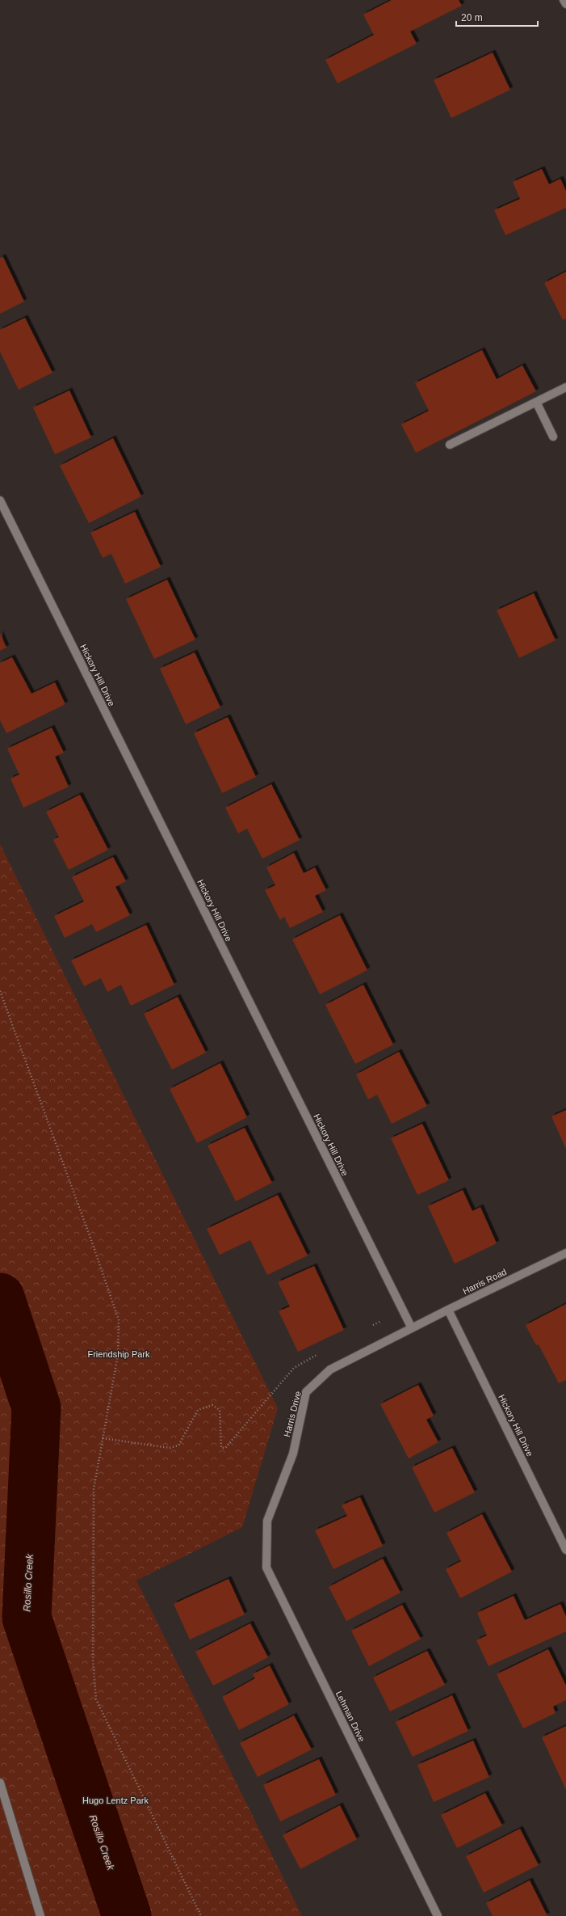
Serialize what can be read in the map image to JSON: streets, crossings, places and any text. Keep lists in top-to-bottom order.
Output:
{
  "streets": {
    "street": [
      "Hickory Hill Drive",
      "Harris Road",
      "Harris Drive",
      "Lehman Drive"
    ]
  },
  "crossings": [
    ["Hickory Hill Drive", "Harris Road"],
    ["Hickory Hill Drive", "Harris Drive"],
    ["Harris Road", "Harris Drive"],
    ["Harris Drive", "Lehman Drive"]
  ],
  "water": ["Rosillo Creek"],
  "parks": ["Friendship Park", "Hugo Lentz Park"],
  "scale_bar": "20 m"
}
